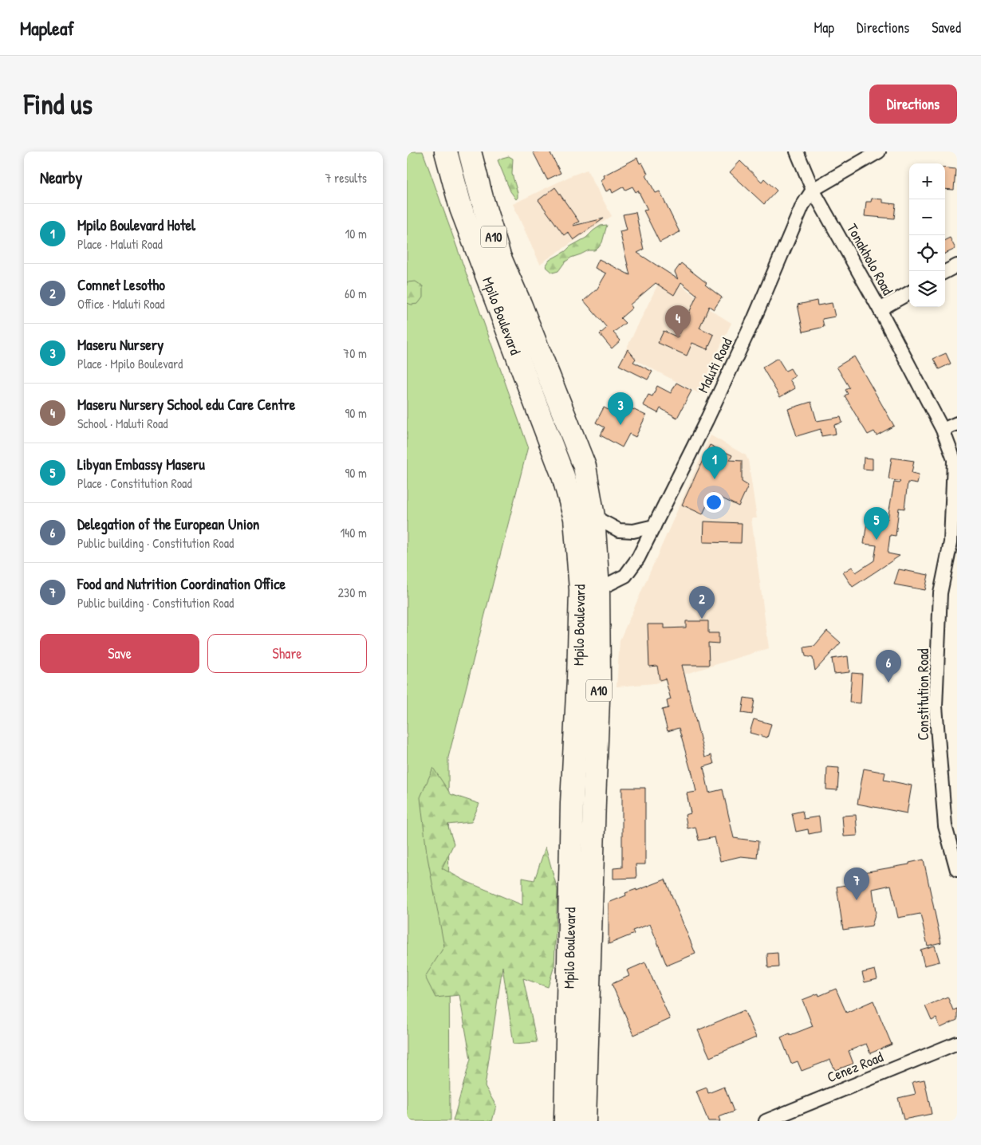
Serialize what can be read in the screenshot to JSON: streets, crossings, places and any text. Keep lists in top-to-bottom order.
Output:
{
  "streets": {
    "highway": ["A10", "Mpilo Boulevard"],
    "street": [
      "Tonakholo Road",
      "Maluti Road",
      "Constitution Road",
      "Cenez Road"
    ]
  },
  "crossings": [
    ["Tonakholo Road", "Maluti Road"],
    ["Tonakholo Road", "Constitution Road"],
    ["Mpilo Boulevard", "Maluti Road"]
  ],
  "page": {
    "header": "Mapleaf",
    "nav": ["Map", "Directions", "Saved"],
    "buttons": [
      "Directions",
      ["Save", "Share"]
    ],
    "title": "Find us",
    "heading": ["Nearby", "7 results"],
    "map_buttons": ["+", "−"],
    "list": [
      {
        "mark": "1",
        "name": "Mpilo Boulevard Hotel",
        "note": "Place · Maluti Road",
        "value": "10 m"
      },
      {
        "mark": "2",
        "name": "Comnet Lesotho",
        "note": "Office · Maluti Road",
        "value": "60 m"
      },
      {
        "mark": "3",
        "name": "Maseru Nursery",
        "note": "Place · Mpilo Boulevard",
        "value": "70 m"
      },
      {
        "mark": "4",
        "name": "Maseru Nursery School edu Care Centre",
        "note": "School · Maluti Road",
        "value": "90 m"
      },
      {
        "mark": "5",
        "name": "Libyan Embassy Maseru",
        "note": "Place · Constitution Road",
        "value": "90 m"
      },
      {
        "mark": "6",
        "name": "Delegation of the European Union",
        "note": "Public building · Constitution Road",
        "value": "140 m"
      },
      {
        "mark": "7",
        "name": "Food and Nutrition Coordination Office",
        "note": "Public building · Constitution Road",
        "value": "230 m"
      }
    ],
    "pins": [
      "4",
      "3",
      "1",
      "5",
      "2",
      "6",
      "7"
    ]
  }
}
